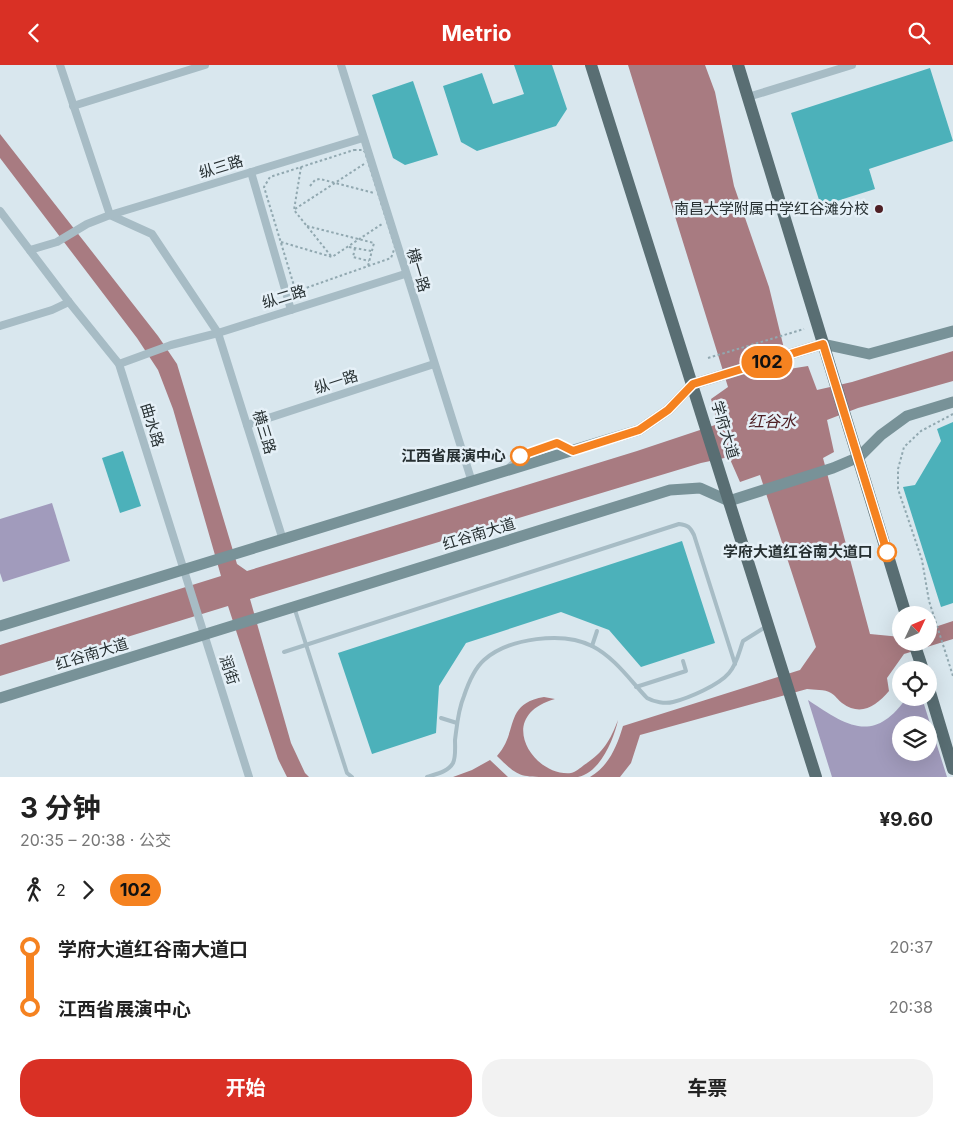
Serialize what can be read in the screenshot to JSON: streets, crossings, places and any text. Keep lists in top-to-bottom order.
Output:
{
  "streets": {
    "main road": ["学府大道", "红谷南大道"],
    "street": [
      "纵三路",
      "横一路",
      "纵二路",
      "纵一路",
      "曲水路",
      "横三路",
      "润街"
    ]
  },
  "crossings": [
    ["纵三路", "横一路"],
    ["纵三路", "曲水路"],
    ["纵三路", "横三路"],
    ["横一路", "纵二路"],
    ["横一路", "纵一路"],
    ["纵二路", "曲水路"],
    ["纵二路", "横三路"],
    ["纵一路", "横三路"],
    ["曲水路", "润街"],
    ["学府大道", "红谷南大道"],
    ["红谷南大道", "润街"]
  ],
  "water": ["红谷水"],
  "places": ["南昌大学附属中学红谷滩分校", "江西省展演中心", "学府大道红谷南大道口"],
  "lines": ["bus line 102"],
  "north": "top right",
  "page": {
    "header": "Metrio",
    "on_map": "102",
    "heading": ["3 分钟", "20:35 – 20:38 · 公交", "¥9.60"],
    "legs": ["2", "102"],
    "list": [
      {
        "name": "学府大道红谷南大道口",
        "value": "20:37"
      },
      {
        "name": "江西省展演中心",
        "value": "20:38"
      }
    ],
    "buttons": ["开始", "车票"]
  }
}
